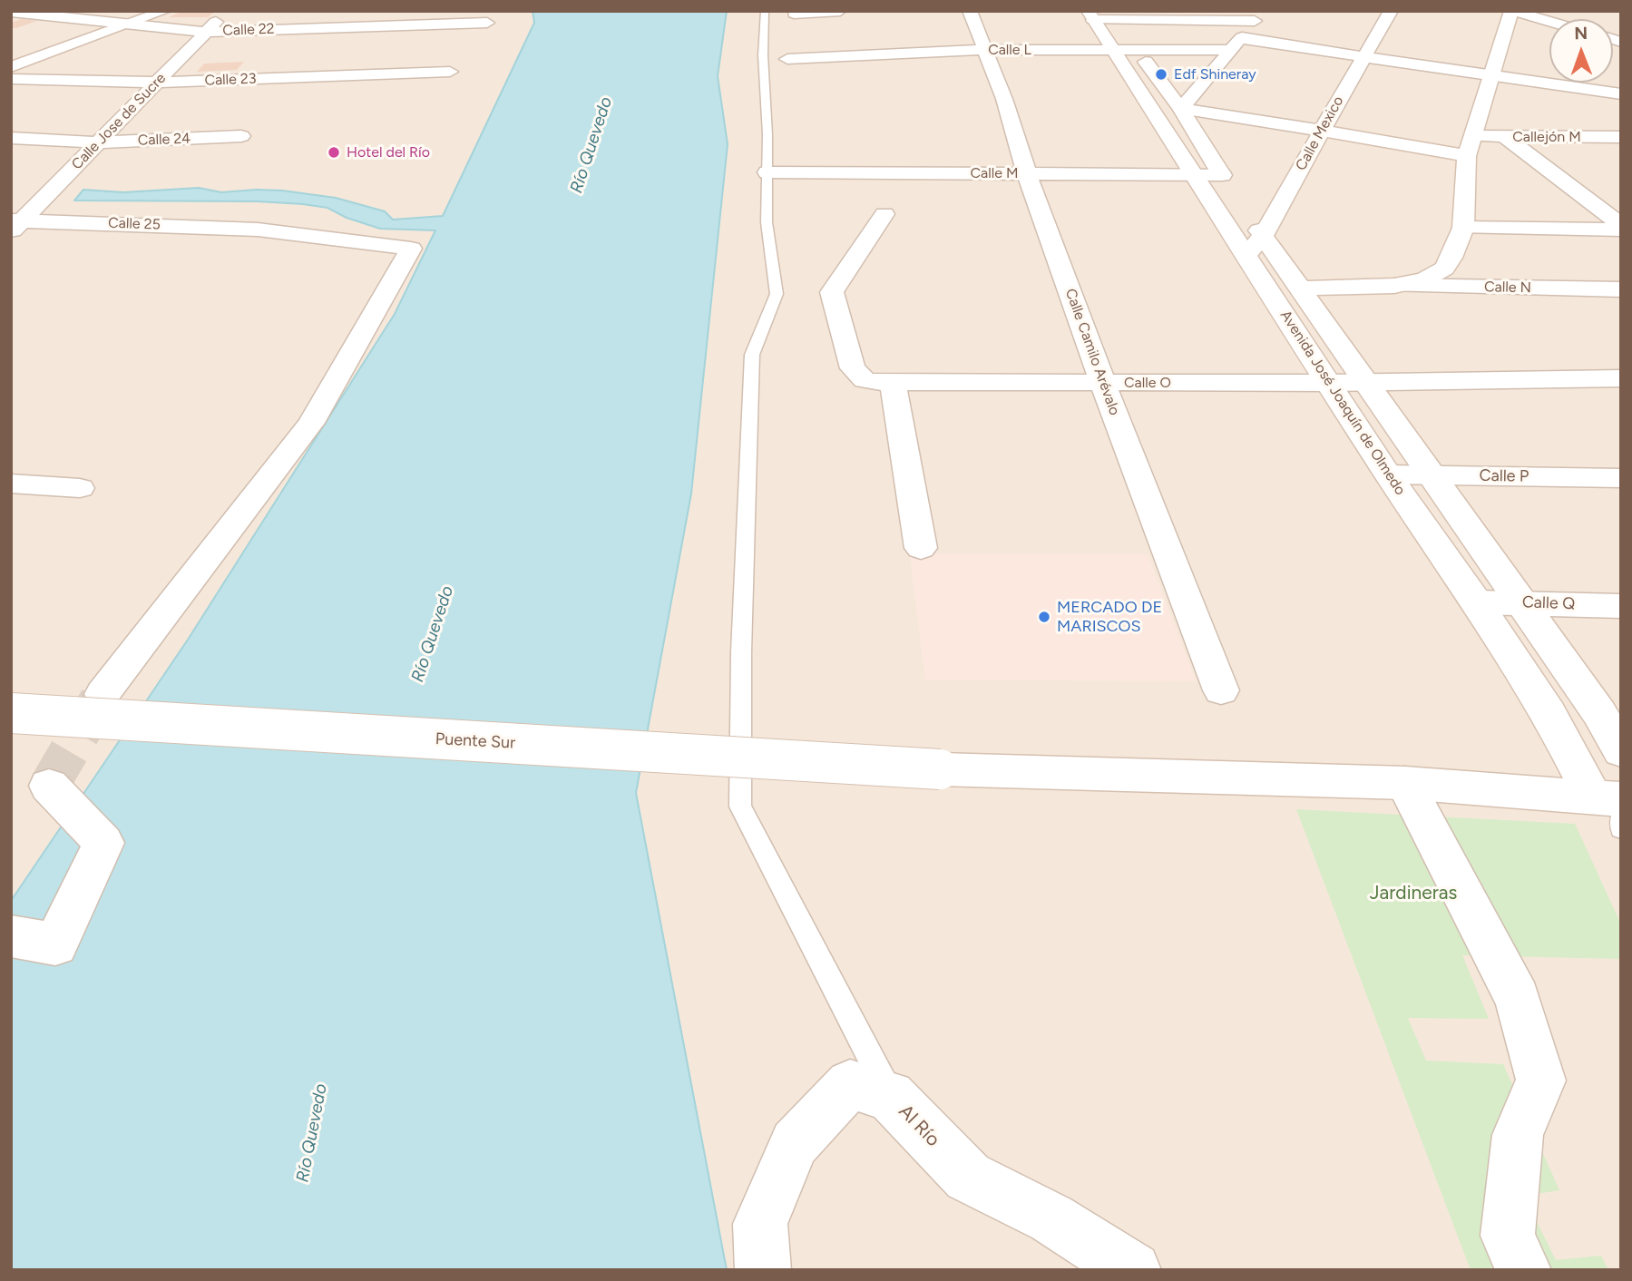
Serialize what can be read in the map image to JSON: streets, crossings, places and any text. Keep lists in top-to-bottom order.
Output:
{
  "streets": {
    "street": [
      "Calle 22",
      "Calle L",
      "Calle 23",
      "Calle Jose de Sucre",
      "Calle Mexico",
      "Callejón M",
      "Calle 24",
      "Calle M",
      "Calle 25",
      "Calle N",
      "Calle Camilo Arévalo",
      "Calle O",
      "Avenida José Joaquín de Olmedo",
      "Calle P",
      "Calle Q",
      "Puente Sur",
      "Al Río"
    ]
  },
  "crossings": [
    ["Calle 22", "Calle Jose de Sucre"],
    ["Calle L", "Calle Mexico"],
    ["Calle L", "Calle Camilo Arévalo"],
    ["Calle L", "Avenida José Joaquín de Olmedo"],
    ["Calle 23", "Calle Jose de Sucre"],
    ["Calle Jose de Sucre", "Calle 24"],
    ["Calle Jose de Sucre", "Calle 25"],
    ["Calle Mexico", "Avenida José Joaquín de Olmedo"],
    ["Calle M", "Calle Camilo Arévalo"],
    ["Calle M", "Avenida José Joaquín de Olmedo"],
    ["Calle Camilo Arévalo", "Calle O"],
    ["Calle O", "Avenida José Joaquín de Olmedo"],
    ["Avenida José Joaquín de Olmedo", "Calle P"],
    ["Avenida José Joaquín de Olmedo", "Calle Q"]
  ],
  "water": ["Río Quevedo"],
  "parks": ["Jardineras"],
  "places": ["Edf Shineray", "Hotel del Río", "MERCADO DE MARISCOS"],
  "north": "top"
}
